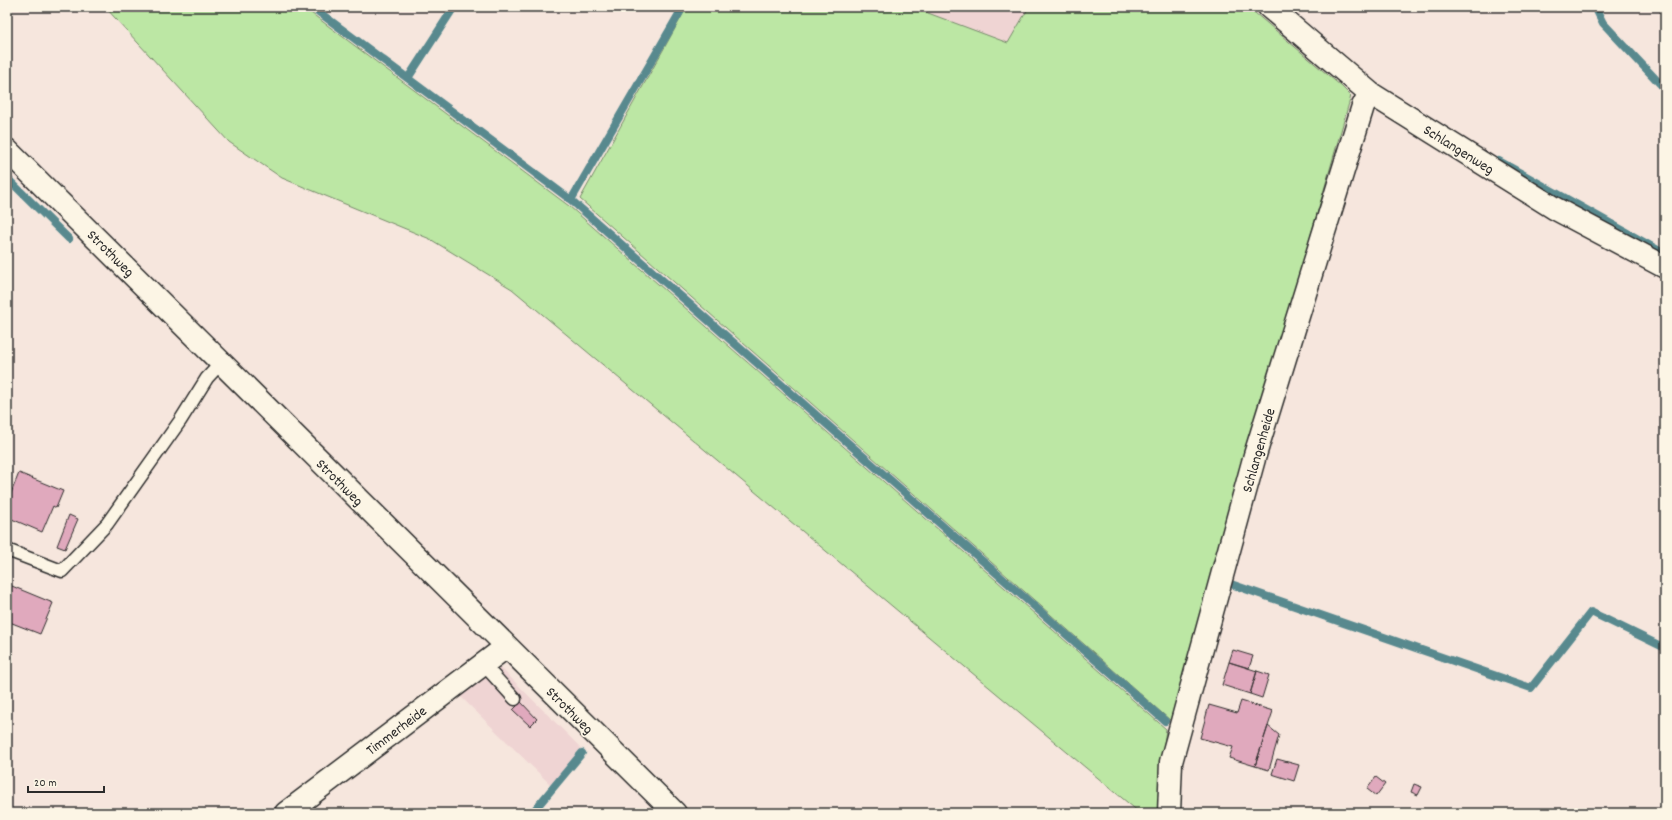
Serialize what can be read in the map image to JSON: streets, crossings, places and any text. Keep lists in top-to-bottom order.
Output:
{
  "streets": {
    "street": [
      "Schlangenweg",
      "Strothweg",
      "Schlangenheide",
      "Timmerheide"
    ]
  },
  "crossings": [
    ["Schlangenweg", "Schlangenheide"],
    ["Strothweg", "Timmerheide"]
  ],
  "scale_bar": "20 m"
}
